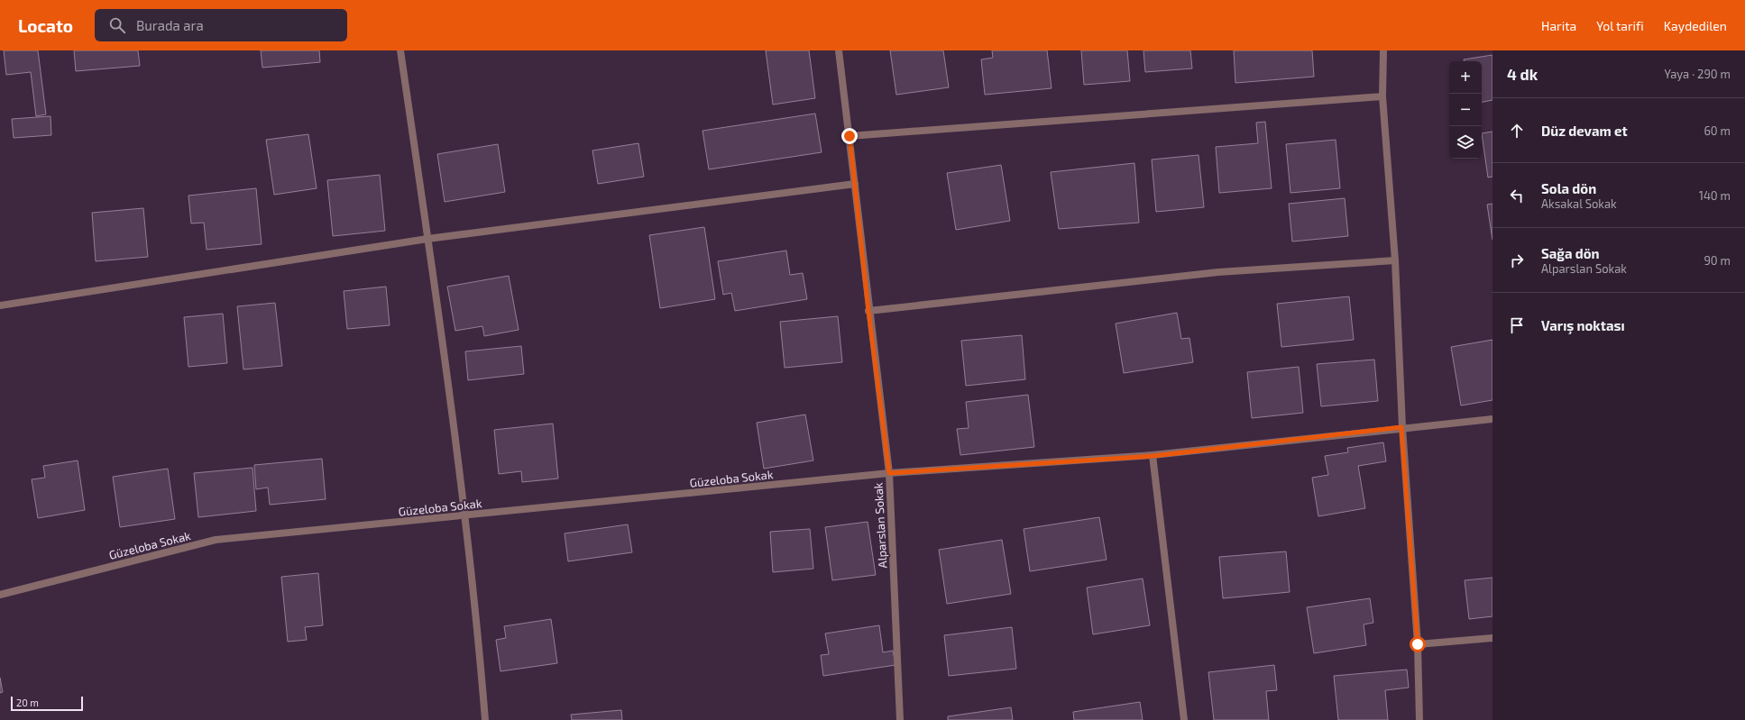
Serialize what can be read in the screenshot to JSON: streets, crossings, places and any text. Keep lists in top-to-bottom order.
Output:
{
  "streets": {
    "street": ["Güzeloba Sokak", "Alparslan Sokak"]
  },
  "crossings": [
    ["Güzeloba Sokak", "Alparslan Sokak"]
  ],
  "scale_bar": "20 m",
  "page": {
    "header": "Locato",
    "search": "Burada ara",
    "nav": ["Harita", "Yol tarifi", "Kaydedilen"],
    "heading": ["4 dk", "Yaya · 290 m"],
    "map_buttons": ["+", "−"],
    "list": [
      ["Düz devam et", "60 m"],
      ["Sola dön", "Aksakal Sokak", "140 m"],
      ["Sağa dön", "Alparslan Sokak", "90 m"],
      "Varış noktası"
    ],
    "scale": "20 m"
  }
}
